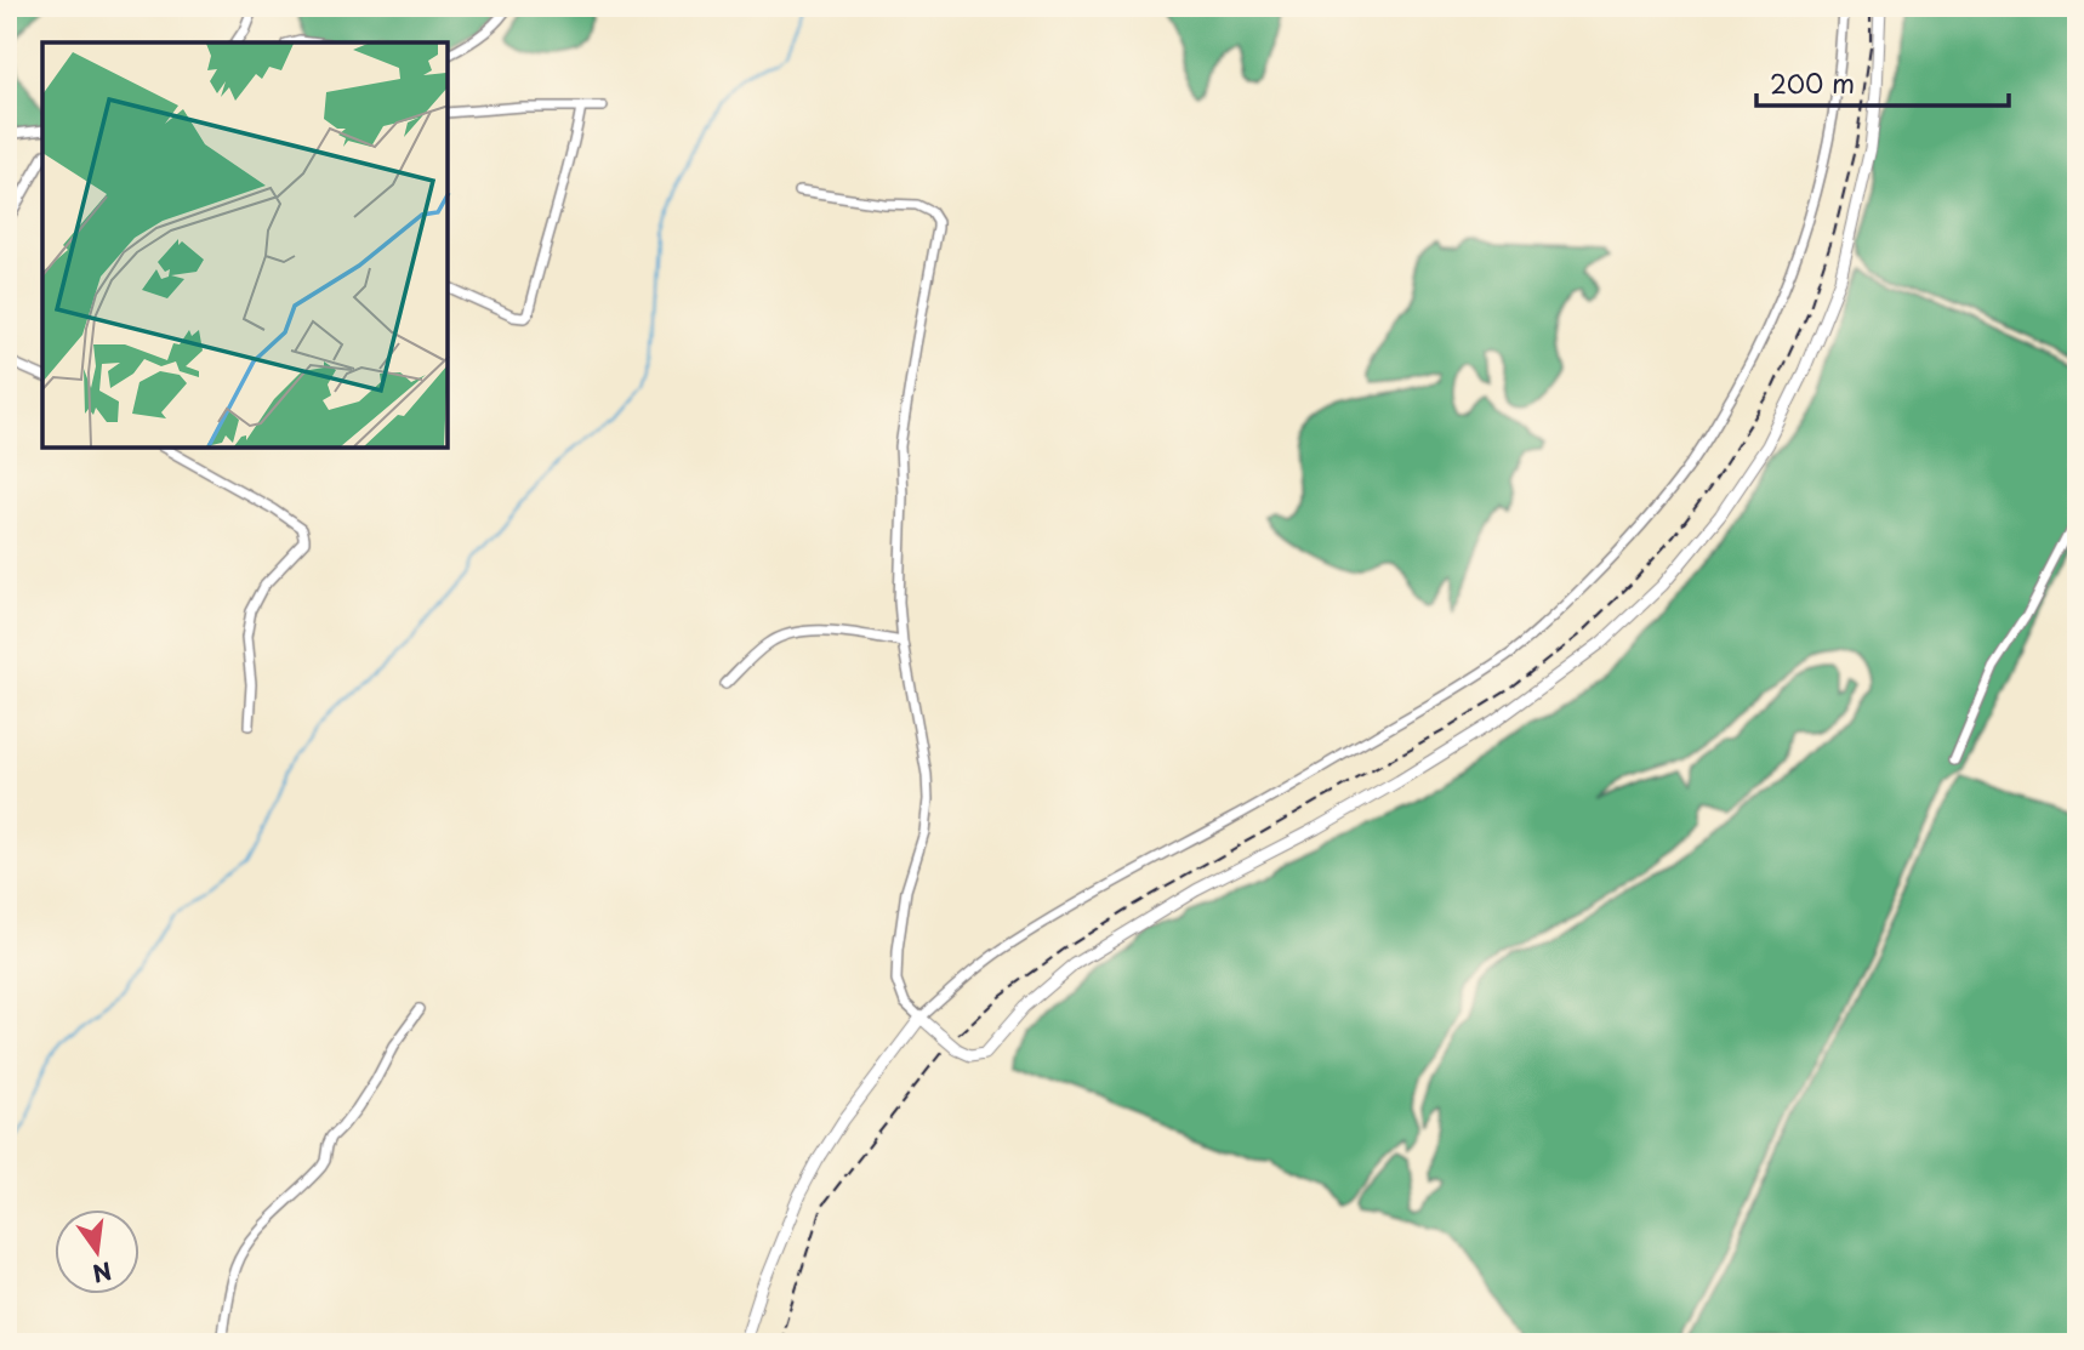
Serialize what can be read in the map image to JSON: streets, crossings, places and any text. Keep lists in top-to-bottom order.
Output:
{
  "scale_bar": "200 m",
  "north": "bottom"
}
